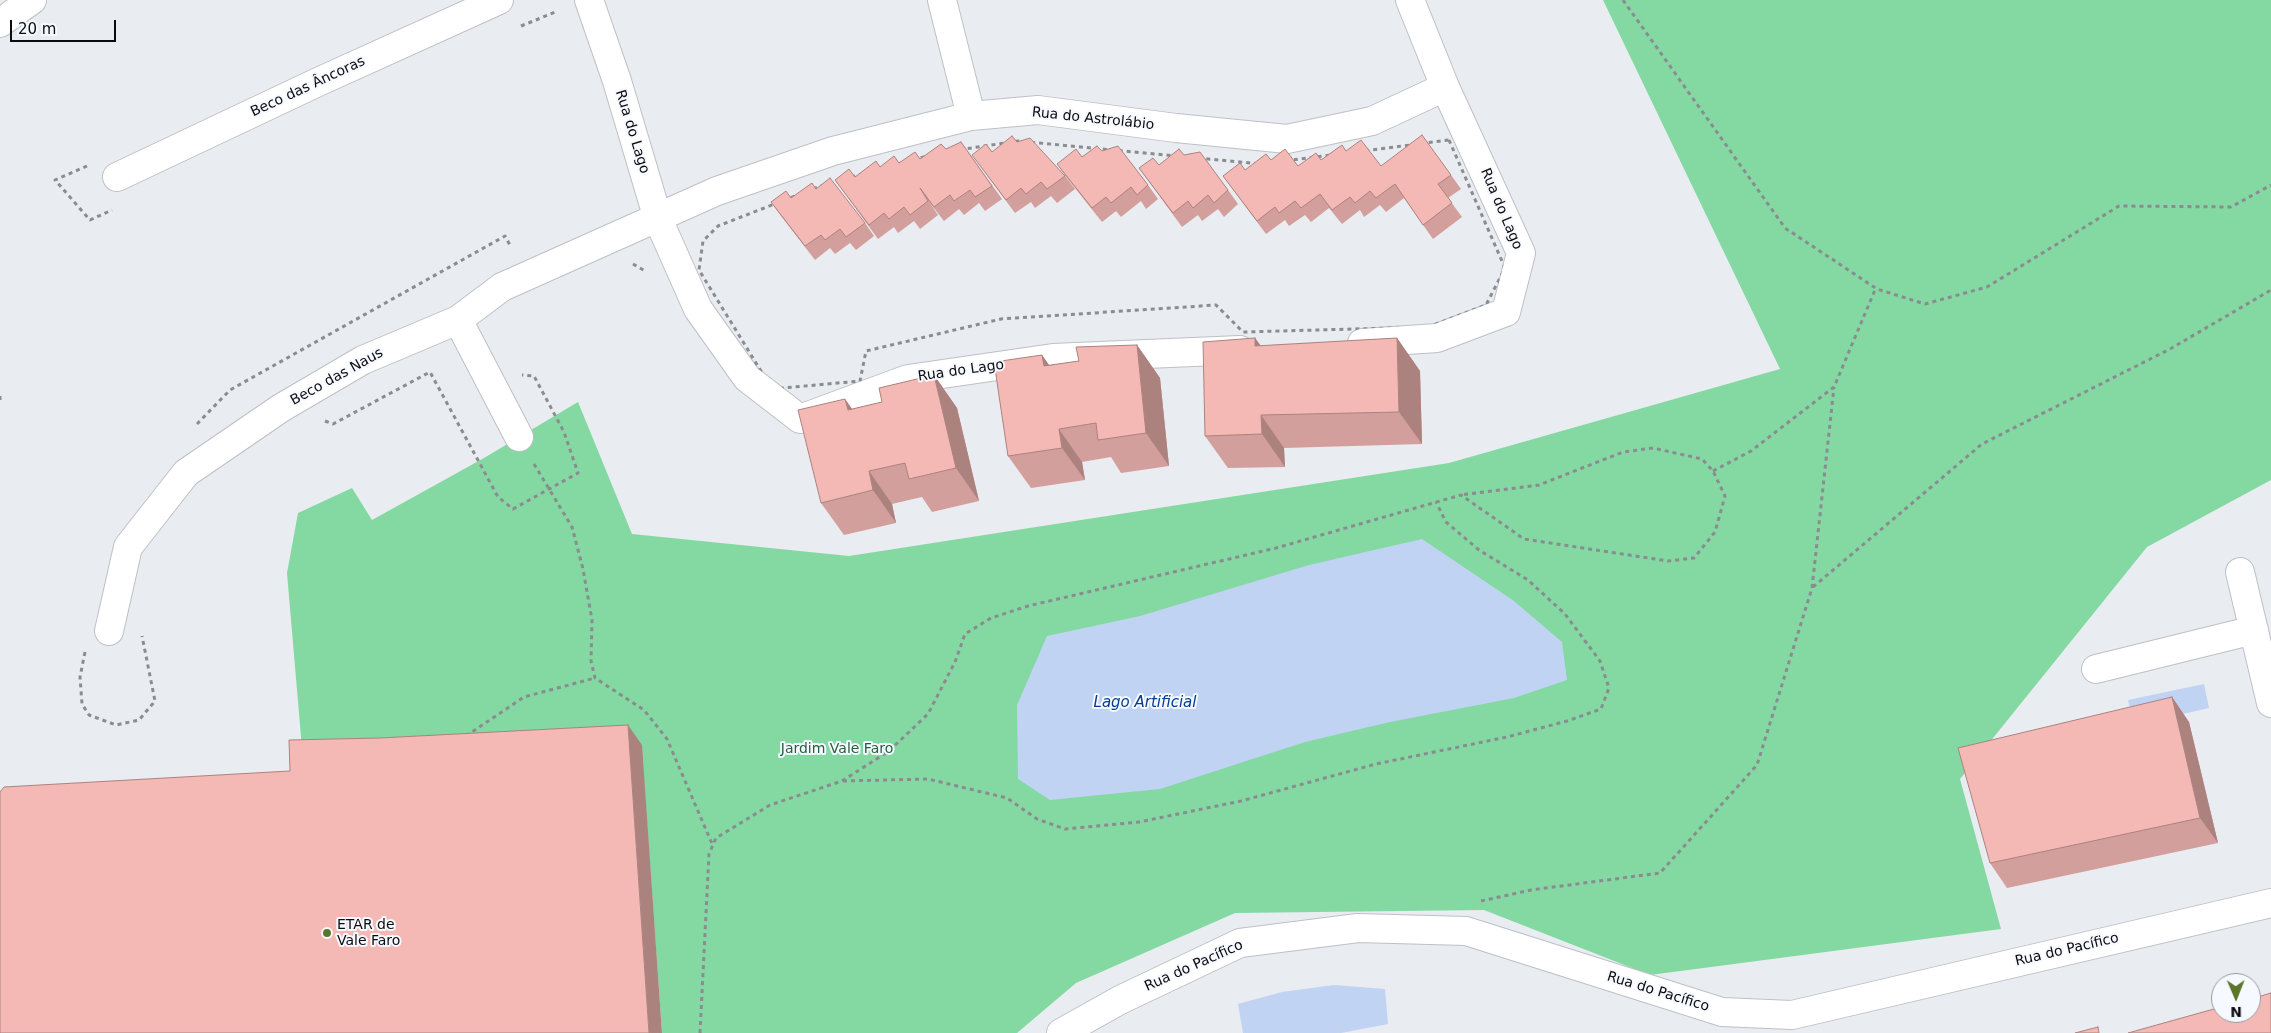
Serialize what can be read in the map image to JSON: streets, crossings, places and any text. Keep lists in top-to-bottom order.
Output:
{
  "streets": {
    "street": [
      "Beco das Âncoras",
      "Rua do Astrolábio",
      "Rua do Lago",
      "Beco das Naus",
      "Rua do Pacífico"
    ]
  },
  "crossings": [
    ["Rua do Astrolábio", "Rua do Lago"],
    ["Rua do Astrolábio", "Beco das Naus"],
    ["Rua do Lago", "Beco das Naus"]
  ],
  "water": ["Lago Artificial"],
  "parks": ["Jardim Vale Faro"],
  "places": ["ETAR de Vale Faro"],
  "scale_bar": "20 m",
  "north": "bottom"
}
